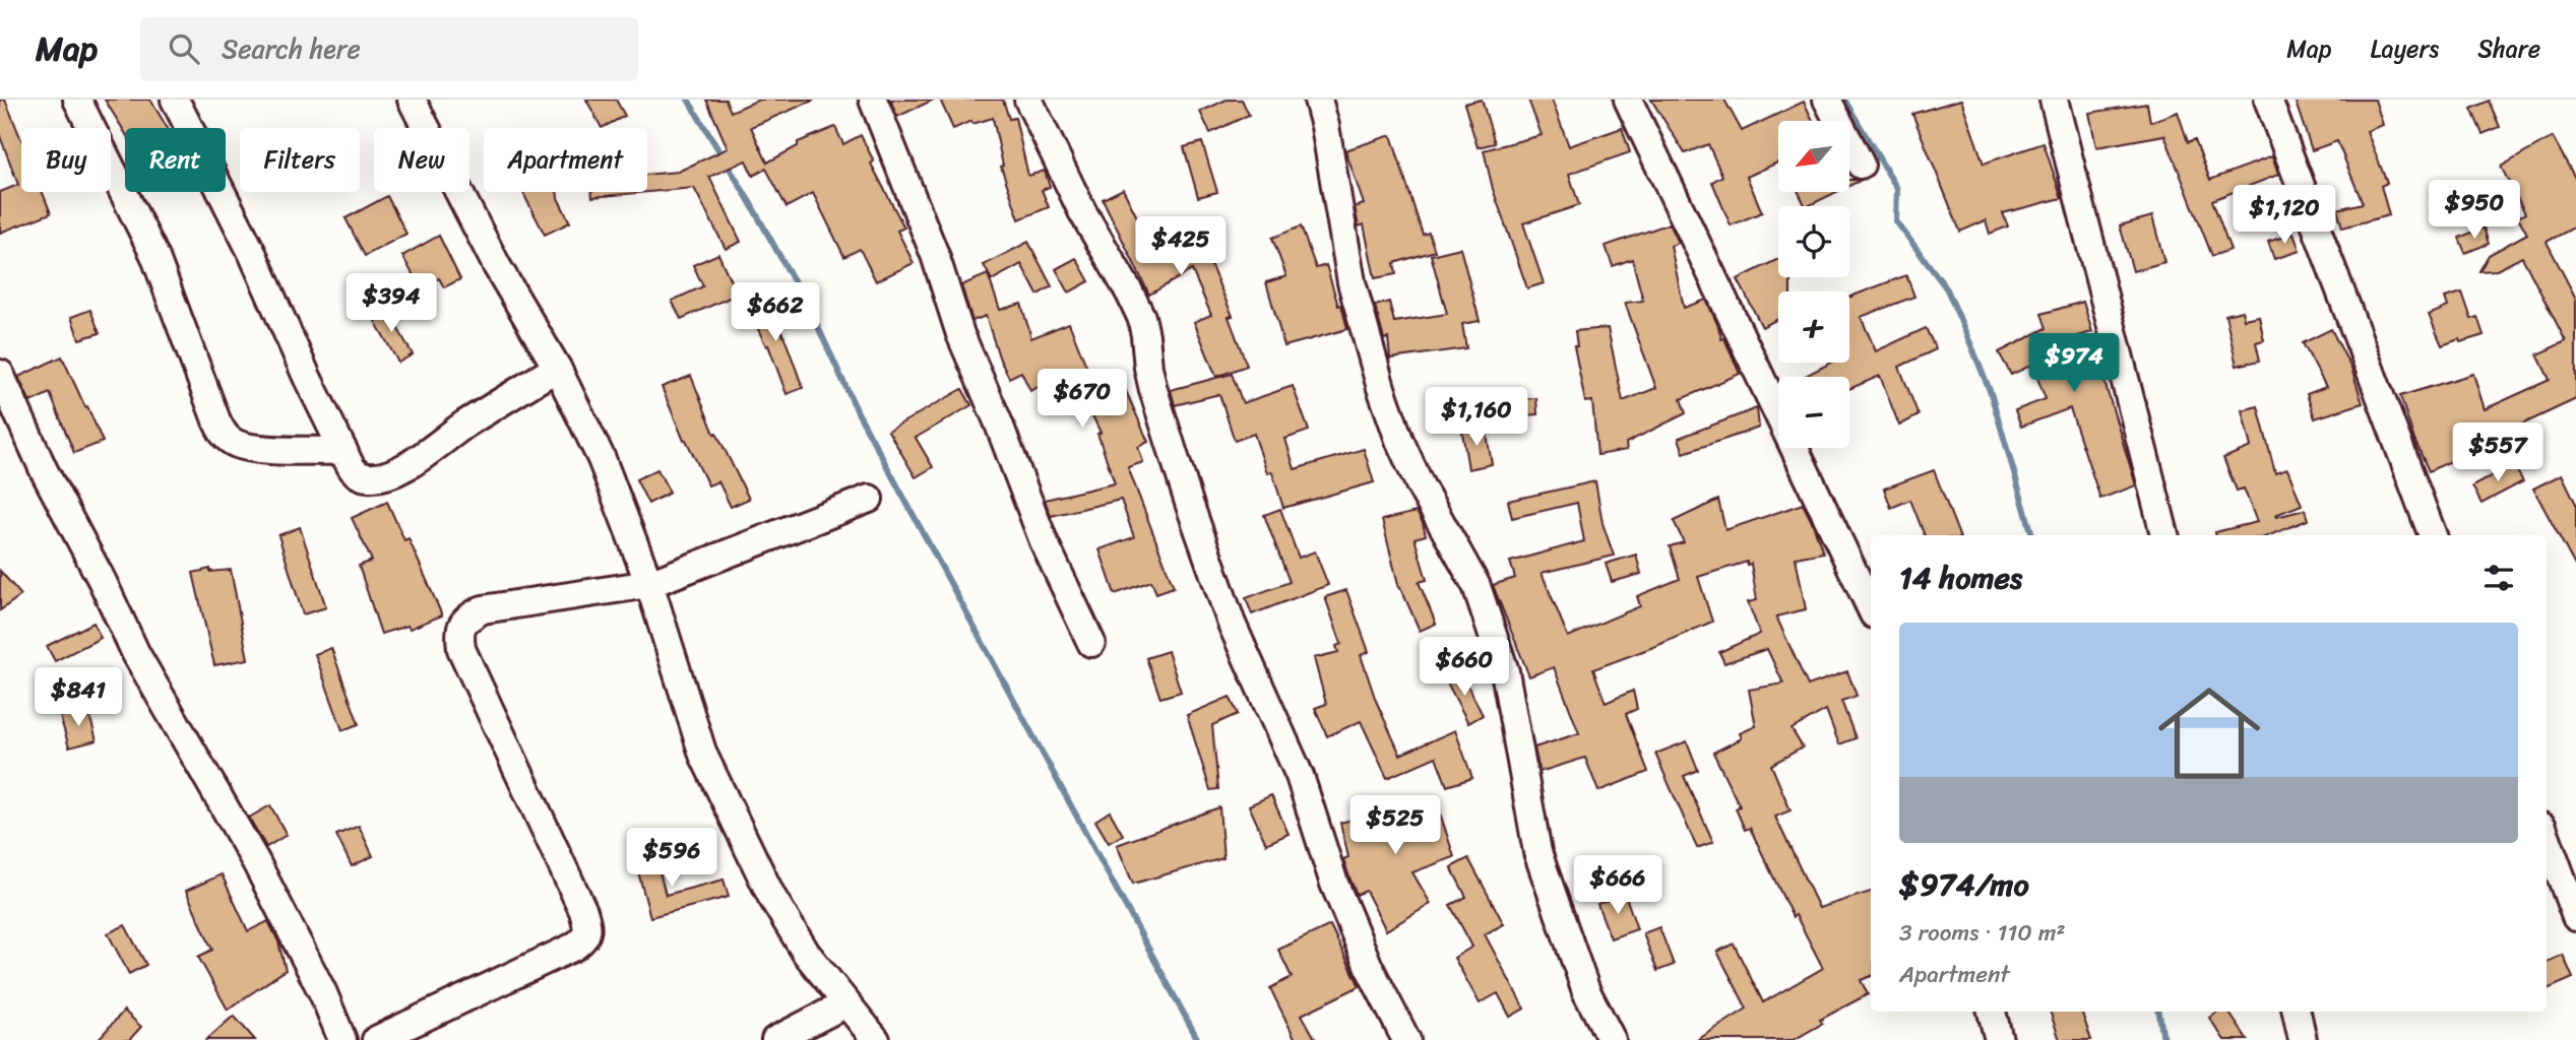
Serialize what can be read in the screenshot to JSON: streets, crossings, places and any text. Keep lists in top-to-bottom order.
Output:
{
  "north": "bottom left",
  "page": {
    "header": "Map",
    "search": "Search here",
    "nav": ["Map", "Layers", "Share"],
    "map_buttons": ["+", "−"],
    "chip": [
      "Buy",
      "Rent",
      "Filters",
      "New",
      "Apartment"
    ],
    "price": [
      "$950",
      "$1,120",
      "$425",
      "$394",
      "$662",
      "$974",
      "$670",
      "$1,160",
      "$557",
      "$660",
      "$841",
      "$525",
      "$596",
      "$666"
    ],
    "heading": "14 homes",
    "list": [
      {
        "name": "$974/mo",
        "note": "3 rooms · 110 m² · Apartment"
      }
    ]
  }
}
